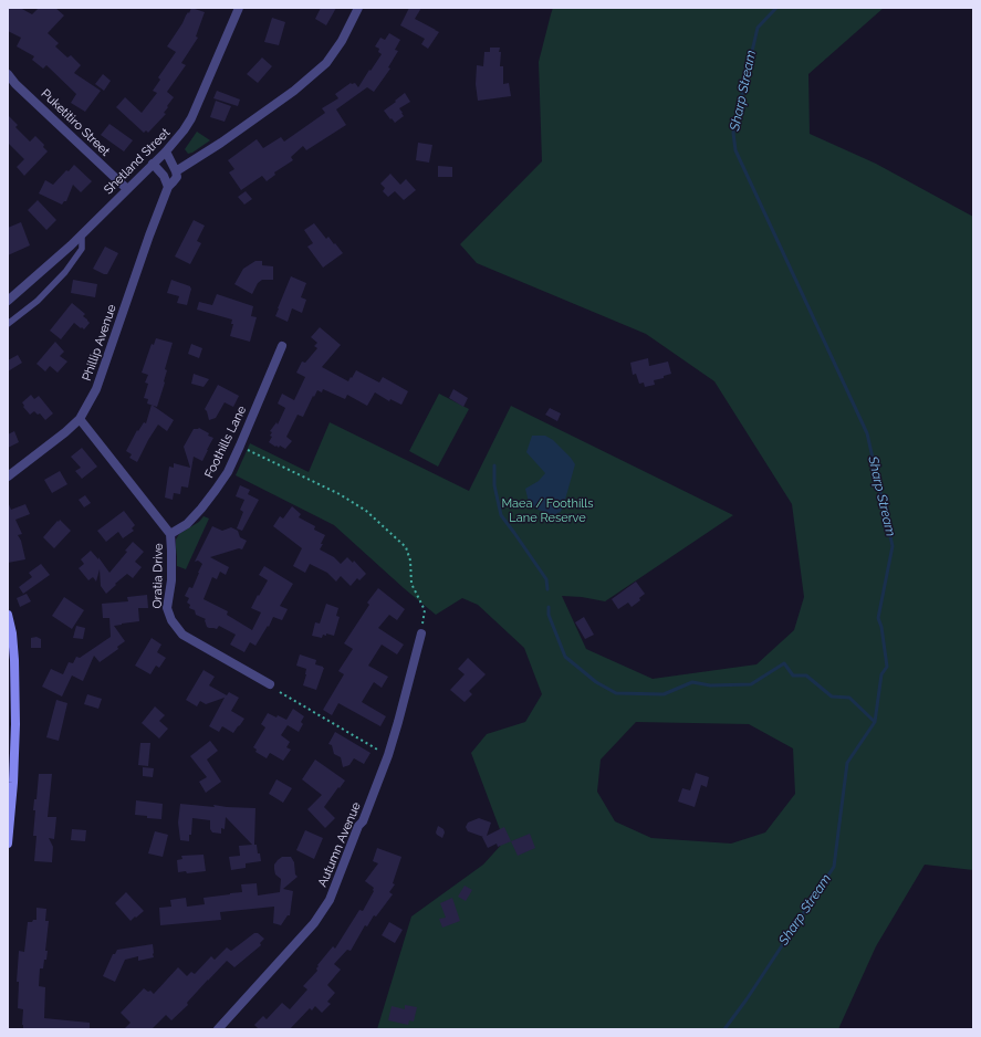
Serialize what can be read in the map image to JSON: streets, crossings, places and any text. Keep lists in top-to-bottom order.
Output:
{
  "streets": {
    "street": [
      "Puketitiro Street",
      "Shetland Street",
      "Phillip Avenue",
      "Foothills Lane",
      "Oratia Drive",
      "Autumn Avenue"
    ]
  },
  "crossings": [
    ["Puketitiro Street", "Shetland Street"],
    ["Phillip Avenue", "Oratia Drive"],
    ["Foothills Lane", "Oratia Drive"]
  ],
  "water": ["Sharp Stream"],
  "parks": ["Maea / Foothills Lane Reserve"]
}
